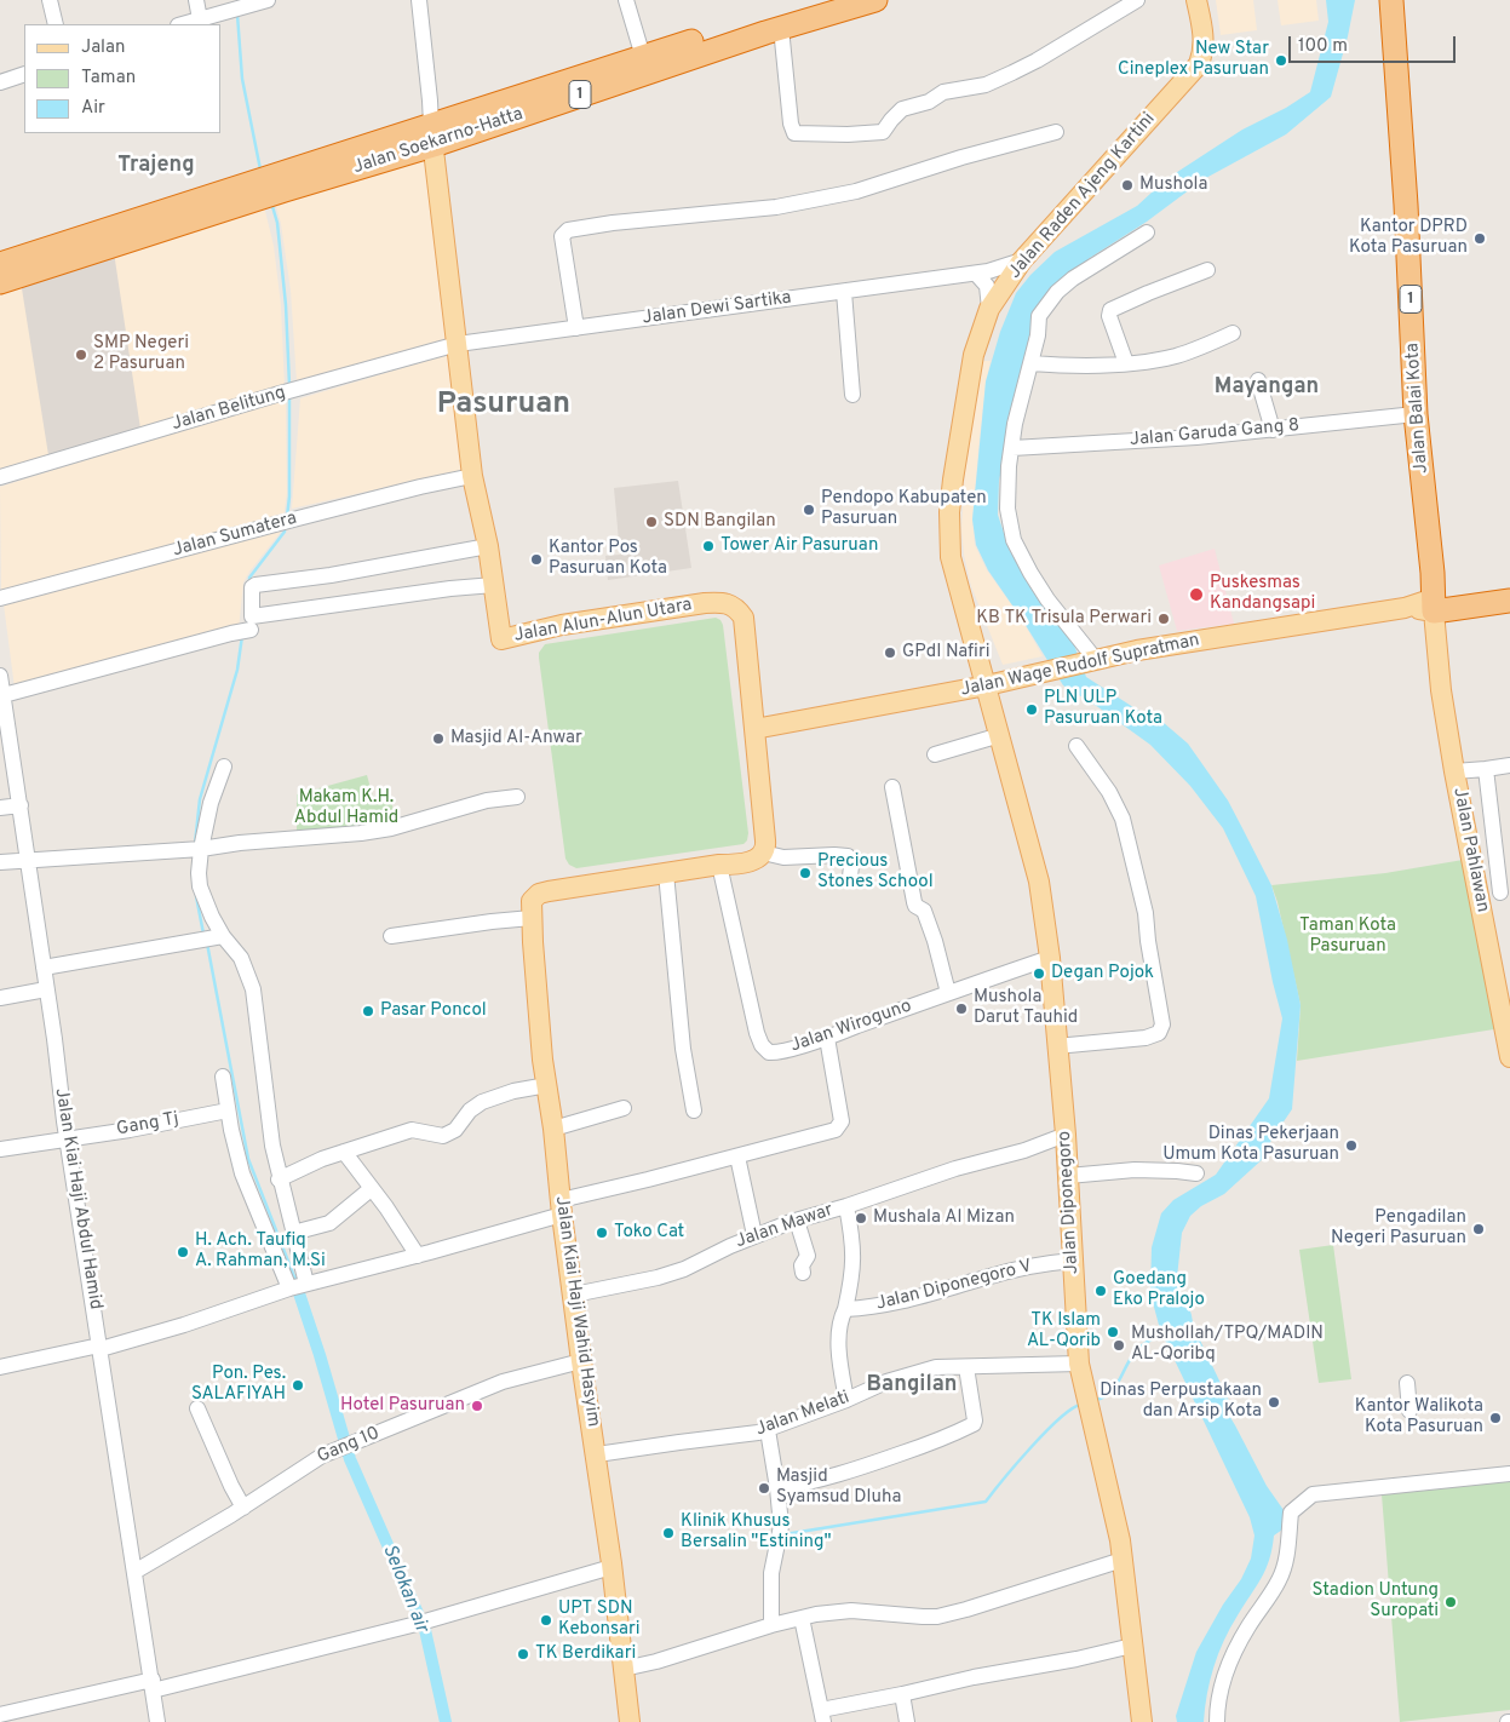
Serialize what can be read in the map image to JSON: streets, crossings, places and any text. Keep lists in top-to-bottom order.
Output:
{
  "streets": {
    "highway": ["1", "Jalan Soekarno-Hatta", "Jalan Balai Kota"],
    "main road": [
      "Jalan Raden Ajeng Kartini",
      "Jalan Alun-Alun Utara",
      "Jalan Wage Rudolf Supratman",
      "Jalan Pahlawan",
      "Jalan Diponegoro",
      "Jalan Kiai Haji Wahid Hasyim"
    ],
    "street": [
      "Jalan Dewi Sartika",
      "Jalan Belitung",
      "Jalan Garuda Gang 8",
      "Jalan Sumatera",
      "Jalan Wiroguno",
      "Gang Tj",
      "Jalan Kiai Haji Abdul Hamid",
      "Jalan Mawar",
      "Jalan Diponegoro V",
      "Jalan Melati",
      "Gang 10"
    ]
  },
  "crossings": [
    ["Jalan Raden Ajeng Kartini", "Jalan Dewi Sartika"],
    ["Jalan Raden Ajeng Kartini", "Jalan Wage Rudolf Supratman"],
    ["Jalan Raden Ajeng Kartini", "Jalan Diponegoro"],
    ["Jalan Dewi Sartika", "Jalan Belitung"],
    ["Jalan Balai Kota", "Jalan Garuda Gang 8"],
    ["Jalan Balai Kota", "Jalan Wage Rudolf Supratman"],
    ["Jalan Balai Kota", "Jalan Pahlawan"],
    ["Jalan Alun-Alun Utara", "Jalan Wage Rudolf Supratman"],
    ["Jalan Wage Rudolf Supratman", "Jalan Pahlawan"],
    ["Jalan Wage Rudolf Supratman", "Jalan Diponegoro"],
    ["Jalan Wiroguno", "Jalan Diponegoro"],
    ["Gang Tj", "Jalan Kiai Haji Abdul Hamid"],
    ["Jalan Kiai Haji Abdul Hamid", "Gang 10"],
    ["Jalan Diponegoro", "Jalan Mawar"],
    ["Jalan Diponegoro", "Jalan Diponegoro V"],
    ["Jalan Diponegoro", "Jalan Melati"],
    ["Jalan Mawar", "Jalan Kiai Haji Wahid Hasyim"],
    ["Jalan Kiai Haji Wahid Hasyim", "Jalan Melati"],
    ["Jalan Kiai Haji Wahid Hasyim", "Gang 10"]
  ],
  "districts": [
    "Trajeng",
    "Mayangan",
    "Pasuruan",
    "Bangilan"
  ],
  "water": ["Selokan air"],
  "parks": ["Makam K.H. Abdul Hamid", "Taman Kota Pasuruan"],
  "places": [
    "New Star Cineplex Pasuruan",
    "Mushola",
    "Kantor DPRD Kota Pasuruan",
    "SMP Negeri 2 Pasuruan",
    "Pendopo Kabupaten Pasuruan",
    "SDN Bangilan",
    "Tower Air Pasuruan",
    "Kantor Pos Pasuruan Kota",
    "Puskesmas Kandangsapi",
    "KB TK Trisula Perwari",
    "GPdI Nafiri",
    "PLN ULP Pasuruan Kota",
    "Masjid Al-Anwar",
    "Precious Stones School",
    "Degan Pojok",
    "Mushola Darut Tauhid",
    "Pasar Poncol",
    "Dinas Pekerjaan Umum Kota Pasuruan",
    "Mushala Al Mizan",
    "Pengadilan Negeri Pasuruan",
    "Toko Cat",
    "H. Ach. Taufiq A. Rahman, M.Si",
    "Goedang Eko Pralojo",
    "TK Islam AL-Qorib",
    "Mushollah/TPQ/MADIN AL-Qoribq",
    "Pon. Pes. SALAFIYAH",
    "Dinas Perpustakaan dan Arsip Kota",
    "Hotel Pasuruan",
    "Kantor Walikota Kota Pasuruan",
    "Masjid Syamsud Dluha",
    "Klinik Khusus Bersalin \"Estining\"",
    "Stadion Untung Suropati",
    "UPT SDN Kebonsari",
    "TK Berdikari"
  ],
  "legend": ["Jalan", "Taman", "Air"],
  "scale_bar": "100 m"
}
